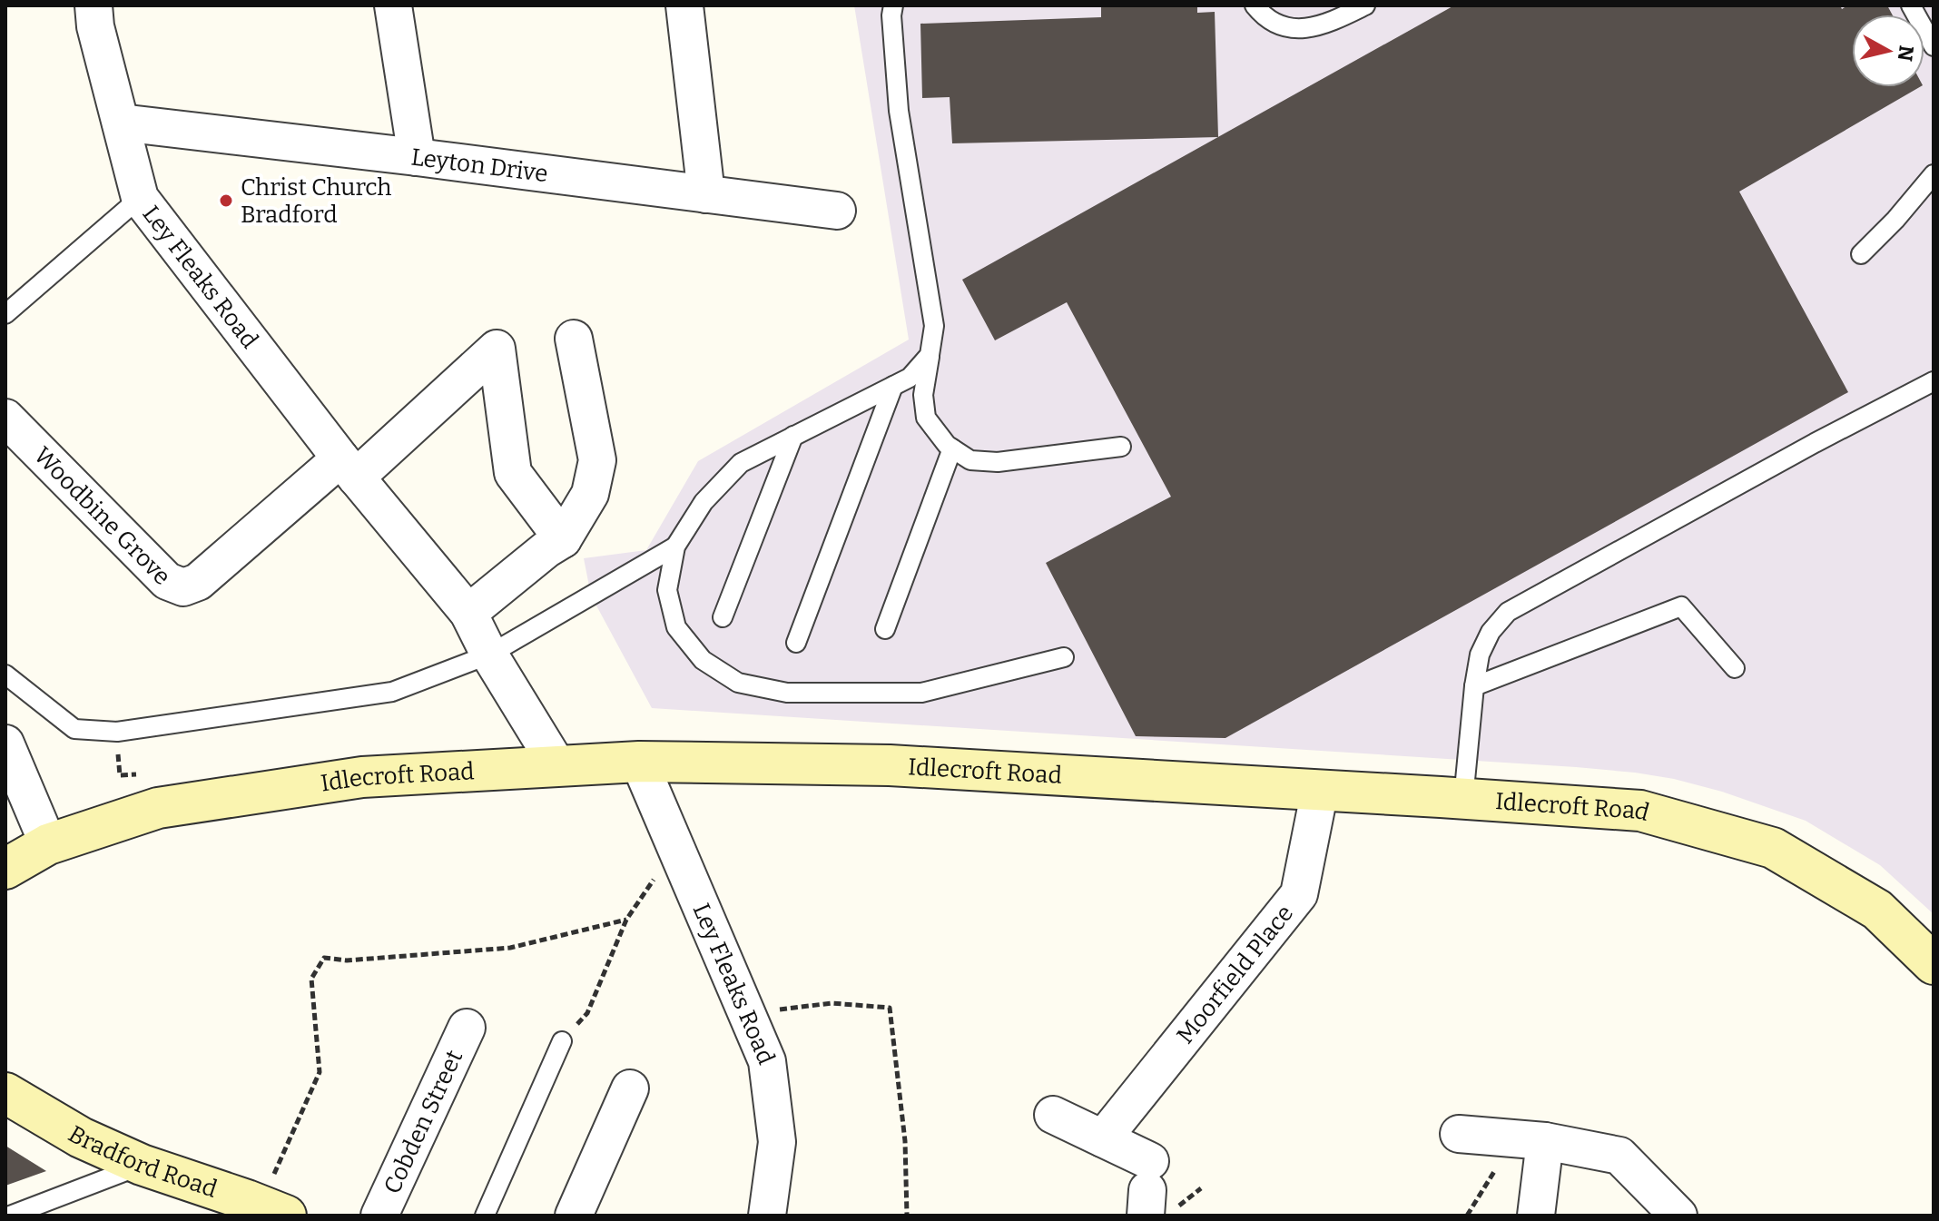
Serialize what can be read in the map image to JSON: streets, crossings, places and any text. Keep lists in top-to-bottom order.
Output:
{
  "streets": {
    "street": [
      "Leyton Drive",
      "Ley Fleaks Road",
      "Woodbine Grove",
      "Idlecroft Road",
      "Moorfield Place",
      "Cobden Street",
      "Bradford Road"
    ]
  },
  "crossings": [
    ["Leyton Drive", "Ley Fleaks Road"],
    ["Ley Fleaks Road", "Woodbine Grove"],
    ["Ley Fleaks Road", "Idlecroft Road"],
    ["Idlecroft Road", "Moorfield Place"]
  ],
  "places": ["Christ Church Bradford"],
  "north": "right"
}
